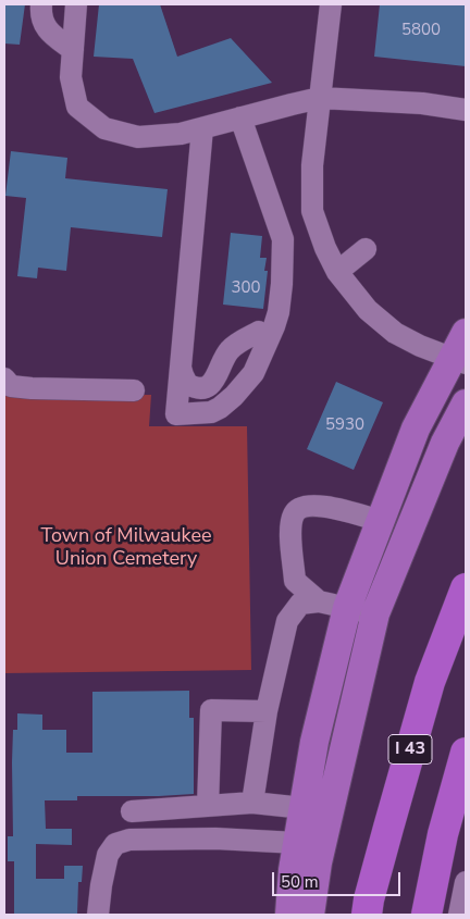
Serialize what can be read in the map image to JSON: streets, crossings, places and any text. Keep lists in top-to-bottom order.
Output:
{
  "streets": {
    "highway": ["I 43"]
  },
  "parks": ["Town of Milwaukee Union Cemetery"],
  "house_numbers": ["5800", "300", "5930"],
  "scale_bar": "50 m"
}
